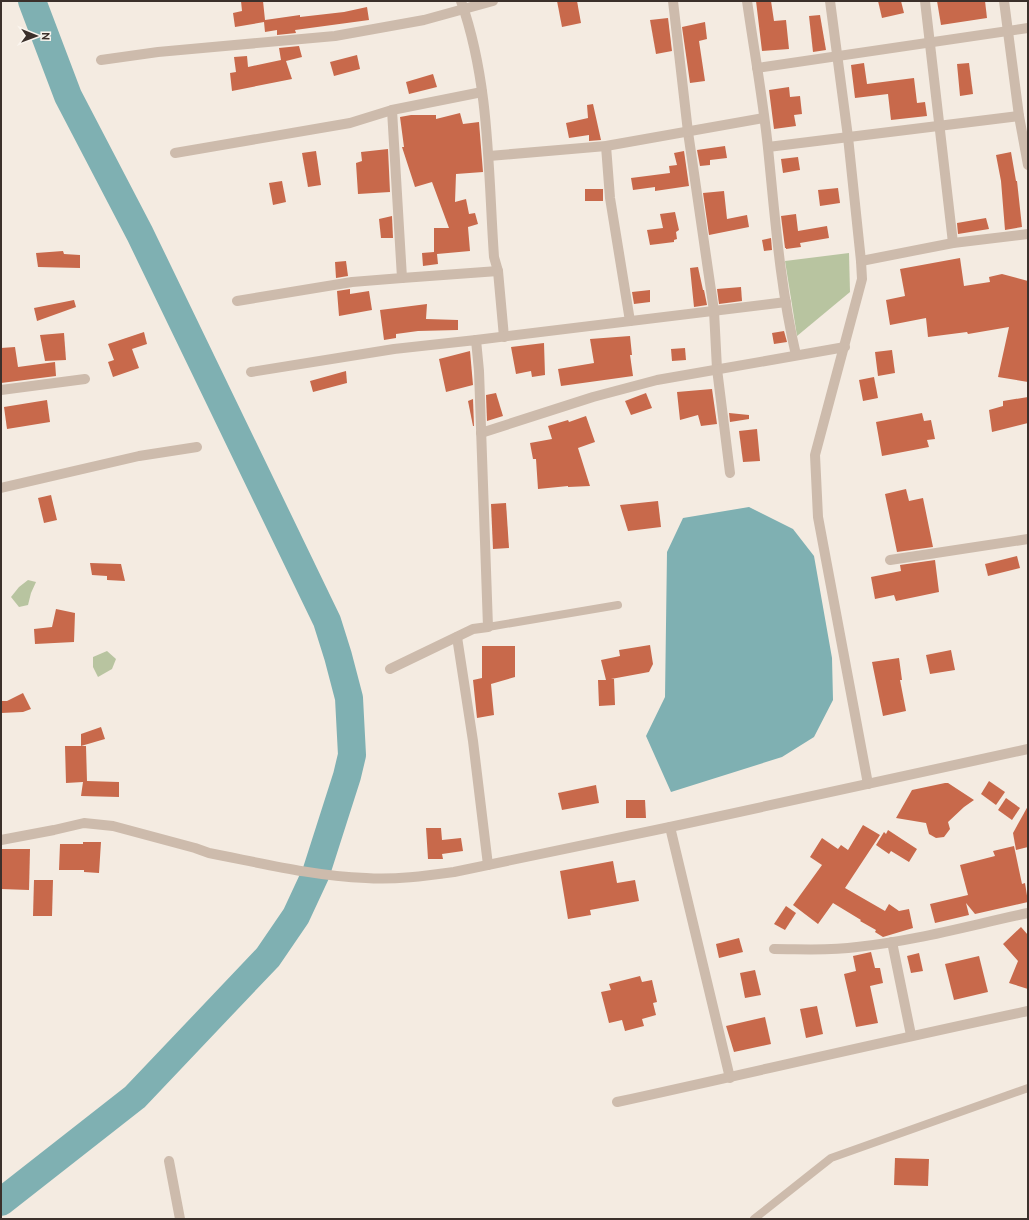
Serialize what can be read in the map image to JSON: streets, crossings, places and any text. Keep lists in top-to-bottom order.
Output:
{
  "north": "right"
}
